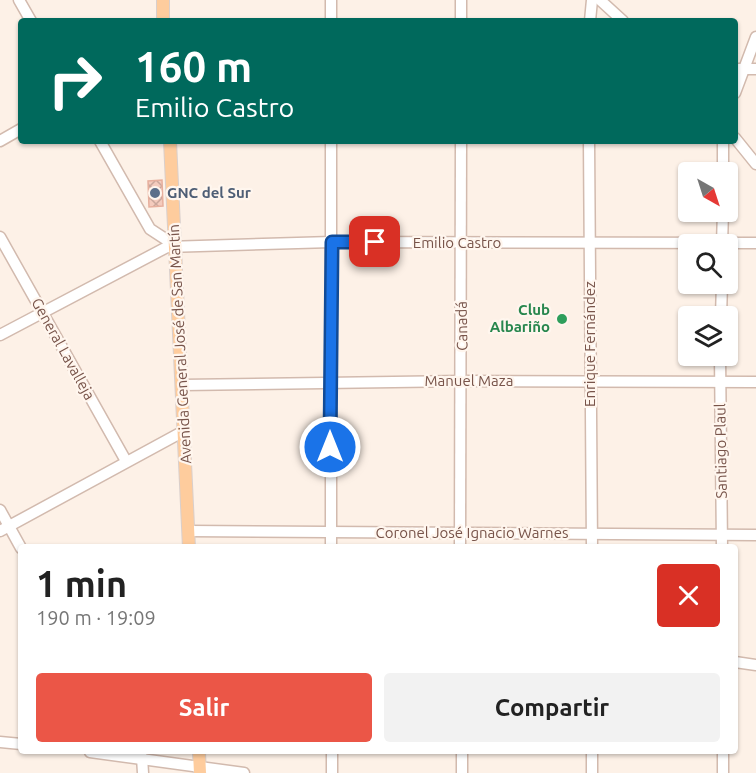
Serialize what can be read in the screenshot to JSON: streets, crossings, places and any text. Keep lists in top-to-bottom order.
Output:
{
  "streets": {
    "main road": ["Avenida General José de San Martín"],
    "street": [
      "Emilio Castro",
      "Canadá",
      "Enrique Fernández",
      "General Lavalleja",
      "Manuel Maza",
      "Santiago Plaul",
      "Coronel José Ignacio Warnes"
    ]
  },
  "crossings": [
    ["Emilio Castro", "Canadá"],
    ["Emilio Castro", "Avenida General José de San Martín"],
    ["Emilio Castro", "Enrique Fernández"],
    ["Emilio Castro", "General Lavalleja"],
    ["Canadá", "Manuel Maza"],
    ["Canadá", "Coronel José Ignacio Warnes"],
    ["Avenida General José de San Martín", "Manuel Maza"],
    ["Avenida General José de San Martín", "Coronel José Ignacio Warnes"],
    ["Enrique Fernández", "Manuel Maza"],
    ["Enrique Fernández", "Coronel José Ignacio Warnes"],
    ["Manuel Maza", "Santiago Plaul"],
    ["Santiago Plaul", "Coronel José Ignacio Warnes"]
  ],
  "places": ["GNC del Sur", "Club Albariño"],
  "north": "bottom right",
  "page": {
    "turn": ["160 m", "Emilio Castro"],
    "heading": ["1 min", "190 m · 19:09"],
    "buttons": ["Salir", "Compartir"]
  }
}
